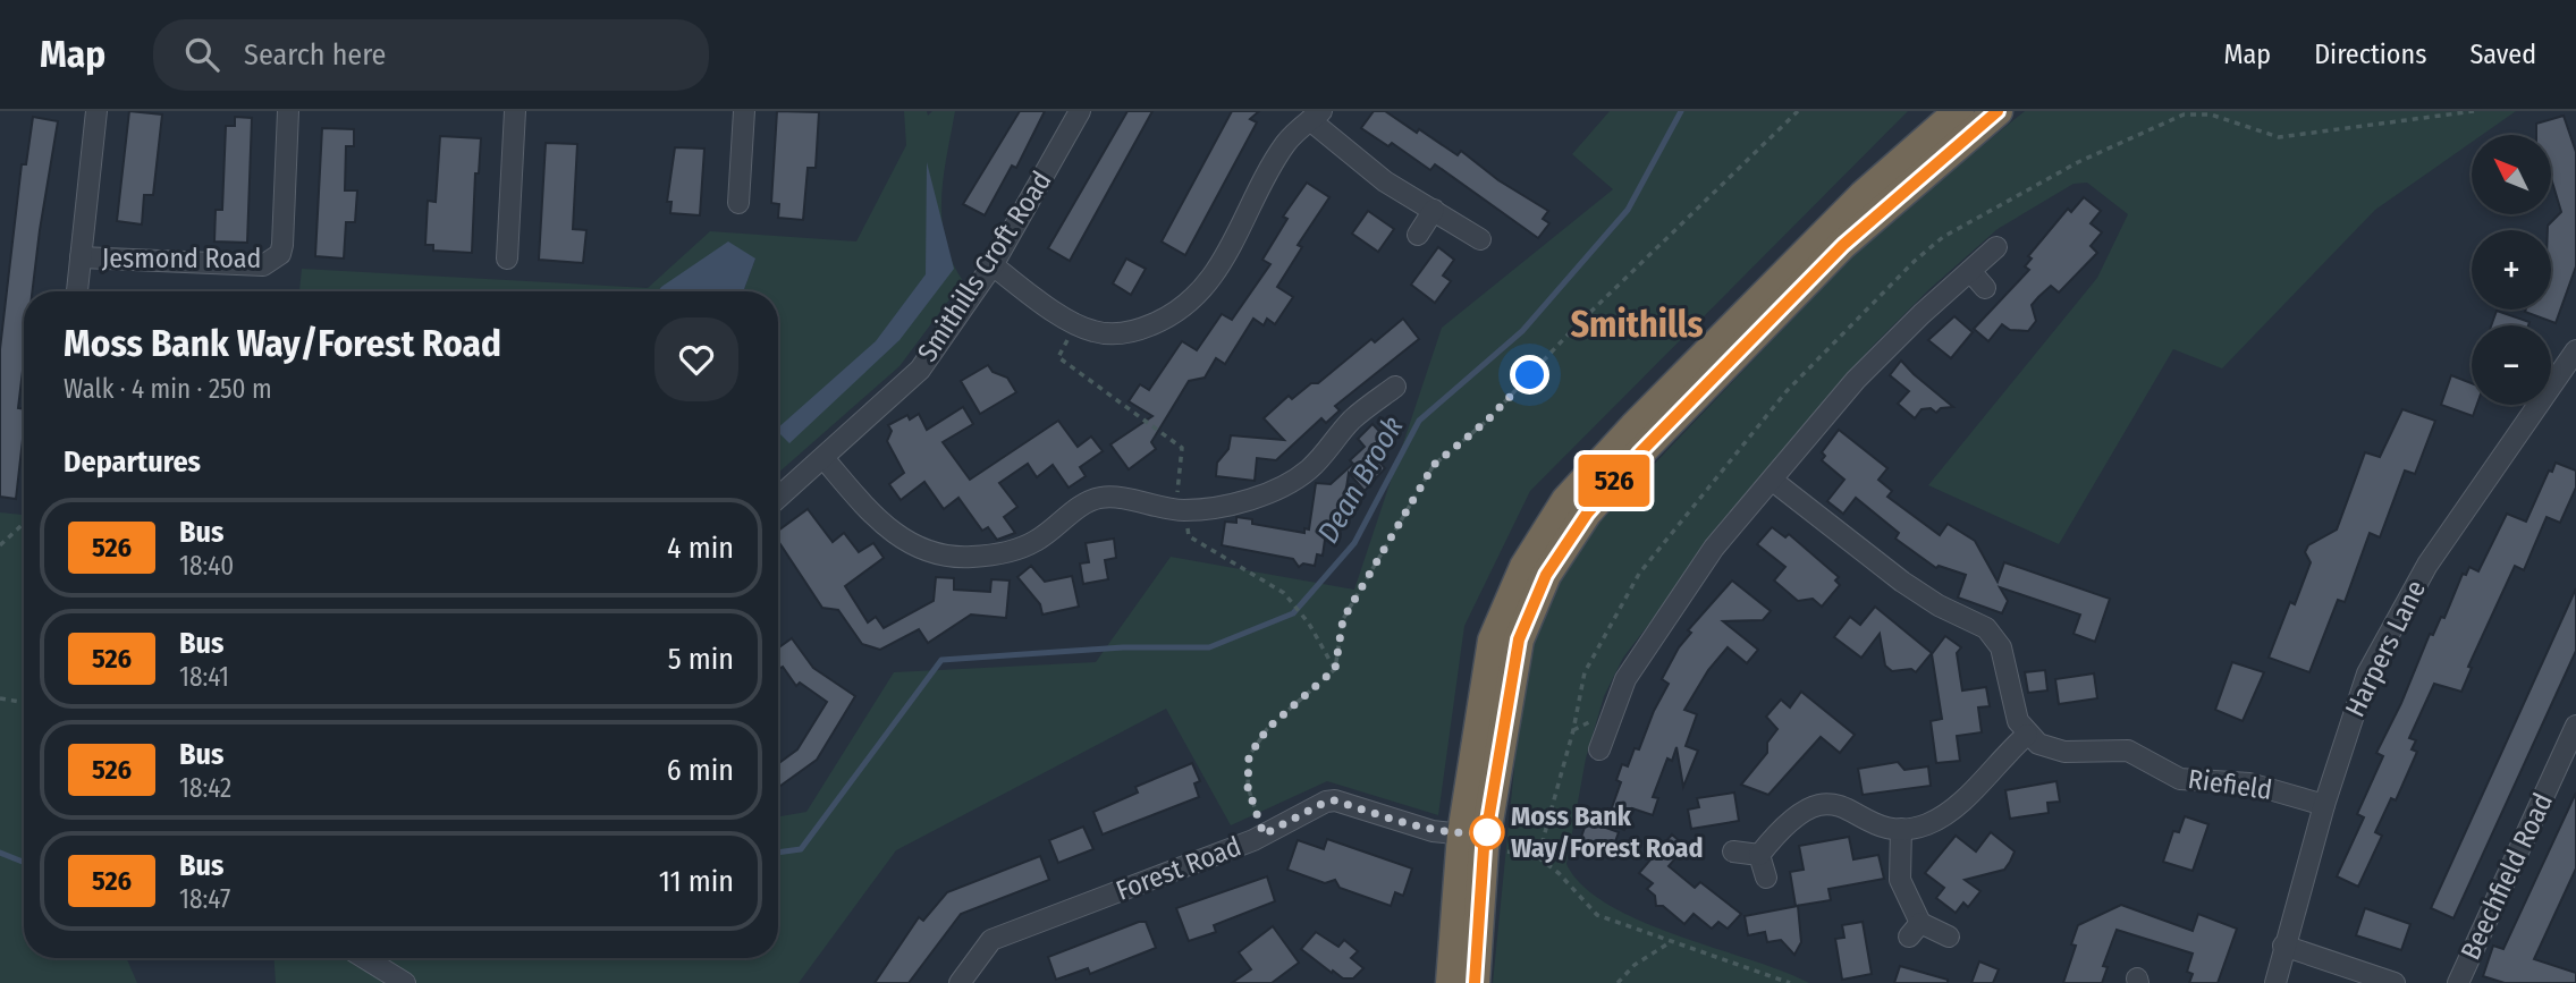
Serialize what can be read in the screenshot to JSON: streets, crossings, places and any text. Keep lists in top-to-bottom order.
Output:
{
  "streets": {
    "street": [
      "Jesmond Road",
      "Smithills Croft Road",
      "Harpers Lane",
      "Riefield",
      "Forest Road",
      "Beechfield Road"
    ]
  },
  "crossings": [
    ["Harpers Lane", "Riefield"]
  ],
  "districts": ["Smithills"],
  "water": ["Dean Brook"],
  "places": ["Moss Bank Way/Forest Road"],
  "lines": ["bus line 526"],
  "north": "top left",
  "page": {
    "header": "Map",
    "search": "Search here",
    "nav": ["Map", "Directions", "Saved"],
    "on_map": "526",
    "map_buttons": ["+", "−"],
    "heading": [
      ["Moss Bank Way/Forest Road", "Walk · 4 min · 250 m"],
      "Departures"
    ],
    "list": [
      {
        "mark": "526",
        "name": "Bus",
        "note": "18:40",
        "value": "4 min"
      },
      {
        "mark": "526",
        "name": "Bus",
        "note": "18:41",
        "value": "5 min"
      },
      {
        "mark": "526",
        "name": "Bus",
        "note": "18:42",
        "value": "6 min"
      },
      {
        "mark": "526",
        "name": "Bus",
        "note": "18:47",
        "value": "11 min"
      }
    ]
  }
}
